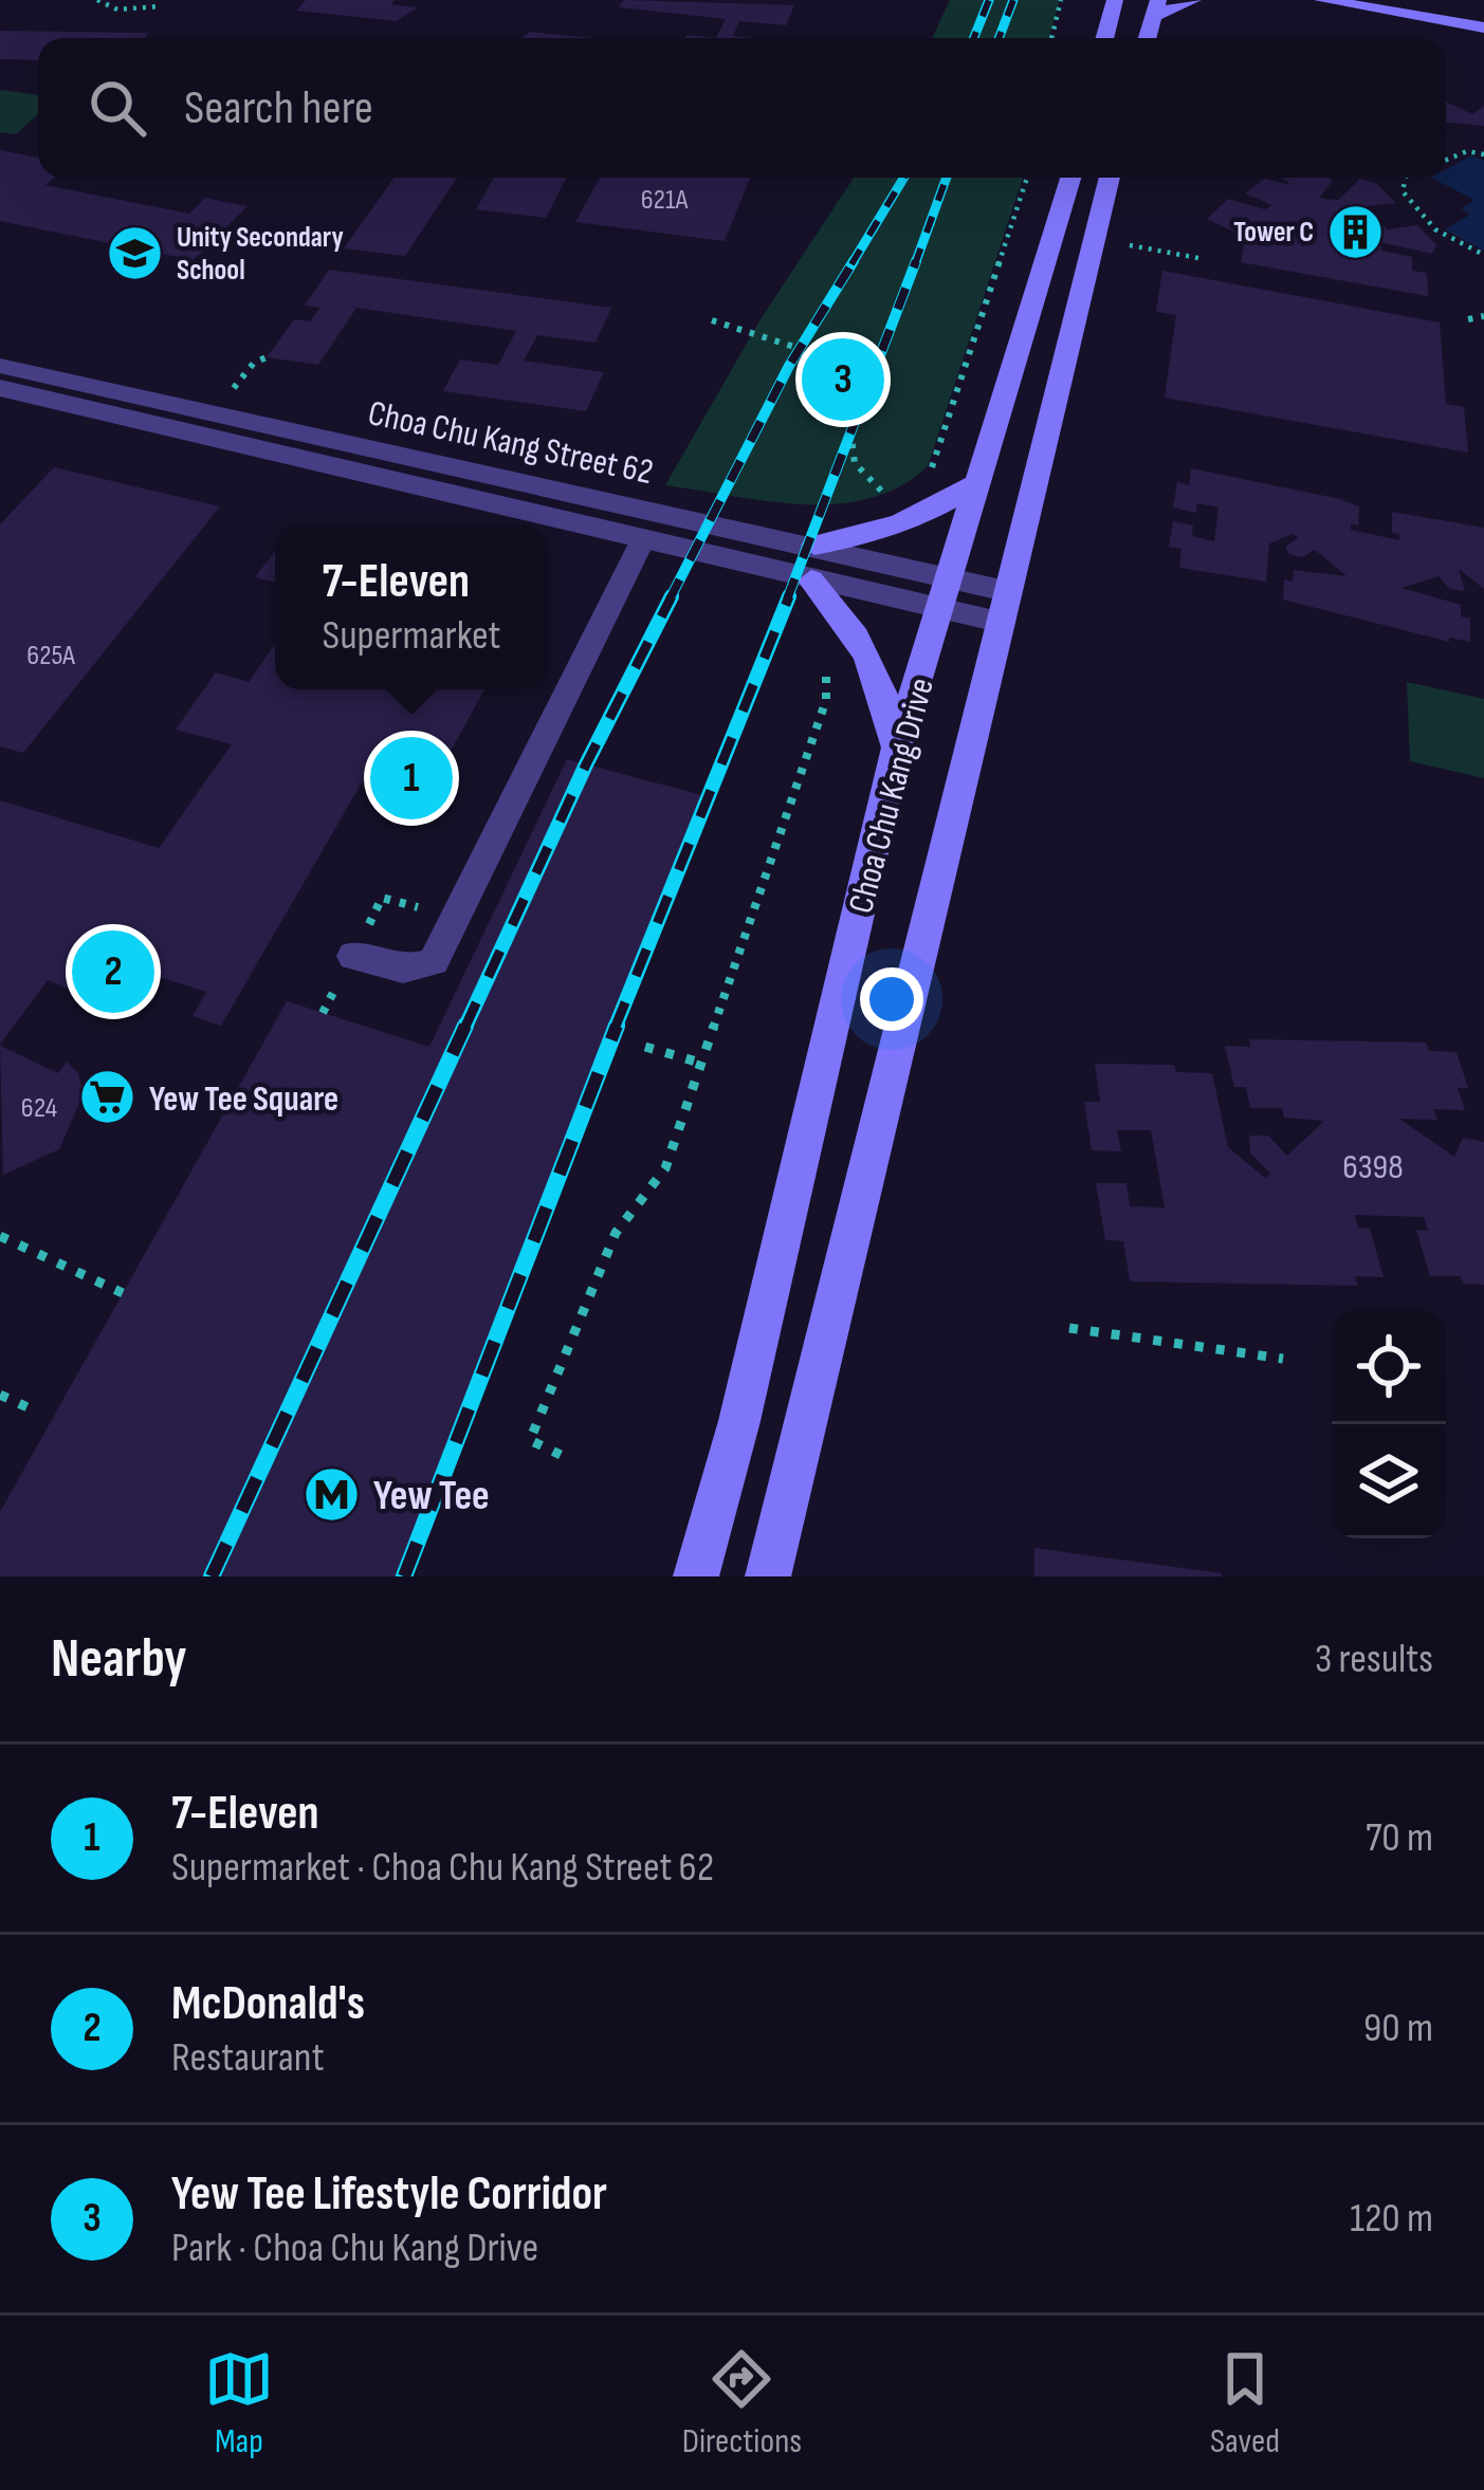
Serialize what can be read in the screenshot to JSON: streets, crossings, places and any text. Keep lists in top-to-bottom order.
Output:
{
  "streets": {
    "main road": ["Choa Chu Kang Drive"],
    "street": ["Choa Chu Kang Street 62"]
  },
  "crossings": [
    ["Choa Chu Kang Street 62", "Choa Chu Kang Drive"]
  ],
  "places": {
    "building": ["Tower C"],
    "school or university": ["Unity Secondary School"],
    "supermarket": ["Yew Tee Square"],
    "metro station": ["Yew Tee"]
  },
  "house_numbers": [
    "621A",
    "625A",
    "624",
    "6398"
  ],
  "page": {
    "search": "Search here",
    "pins": ["3", "1", "2"],
    "popup": ["7-Eleven", "Supermarket"],
    "heading": ["Nearby", "3 results"],
    "list": [
      {
        "mark": "1",
        "name": "7-Eleven",
        "note": "Supermarket · Choa Chu Kang Street 62",
        "value": "70 m"
      },
      {
        "mark": "2",
        "name": "McDonald's",
        "note": "Restaurant",
        "value": "90 m"
      },
      {
        "mark": "3",
        "name": "Yew Tee Lifestyle Corridor",
        "note": "Park · Choa Chu Kang Drive",
        "value": "120 m"
      }
    ],
    "nav": ["Map", "Directions", "Saved"]
  }
}
